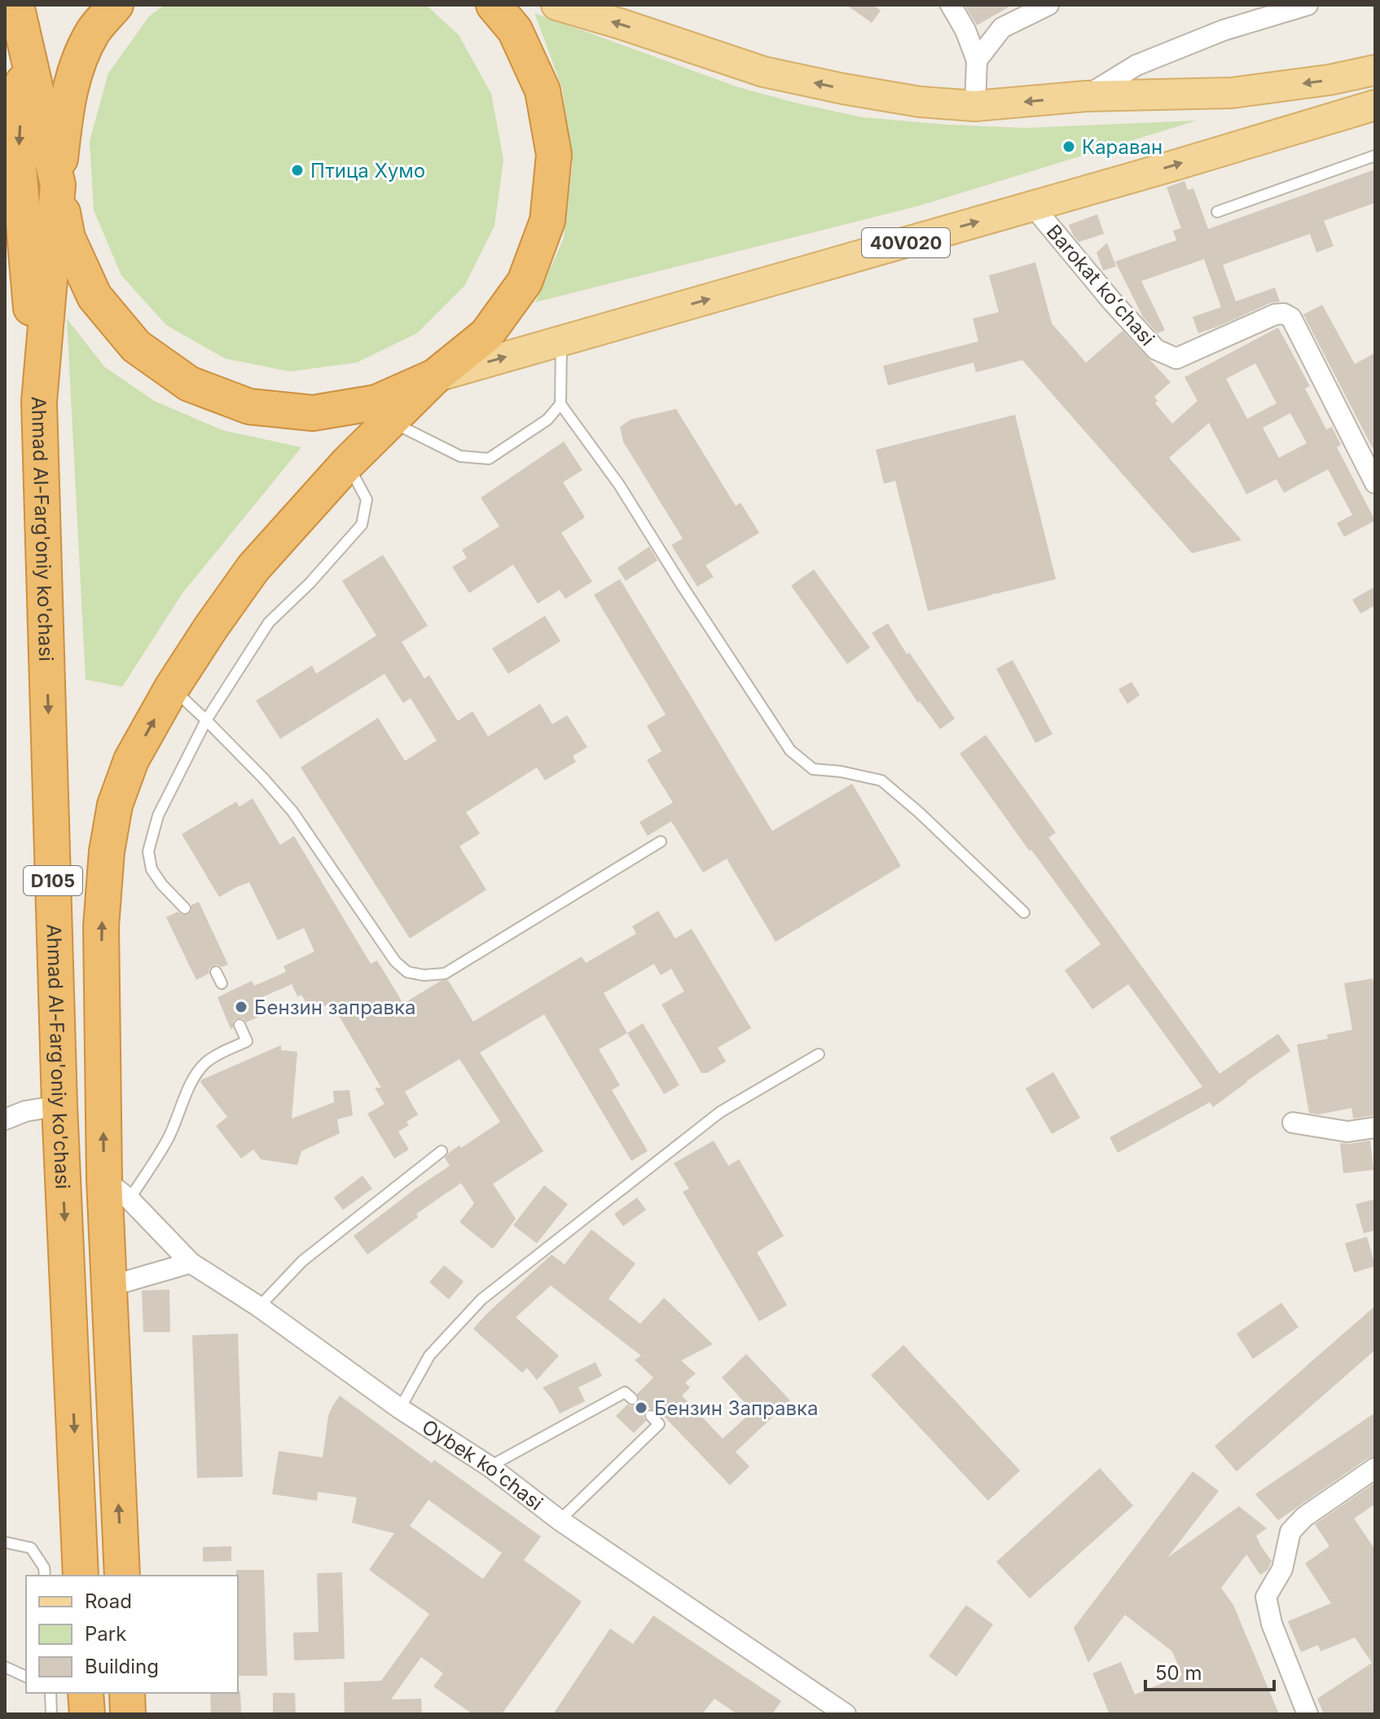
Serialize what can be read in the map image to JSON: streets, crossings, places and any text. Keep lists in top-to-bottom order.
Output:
{
  "streets": {
    "highway": ["Ahmad Al-Farg'oniy ko'chasi", "D105"],
    "main road": ["40V020"],
    "street": ["Barokat koʻchasi", "Oybek ko'chasi"]
  },
  "crossings": [
    ["40V020", "Barokat koʻchasi"],
    ["40V020", "D105"],
    ["Ahmad Al-Farg'oniy ko'chasi", "D105"],
    ["D105", "Oybek ko'chasi"]
  ],
  "places": [
    "Караван",
    "Птица Хумо",
    "Бензин заправка",
    "Бензин Заправка"
  ],
  "legend": ["Road", "Park", "Building"],
  "scale_bar": "50 m"
}
